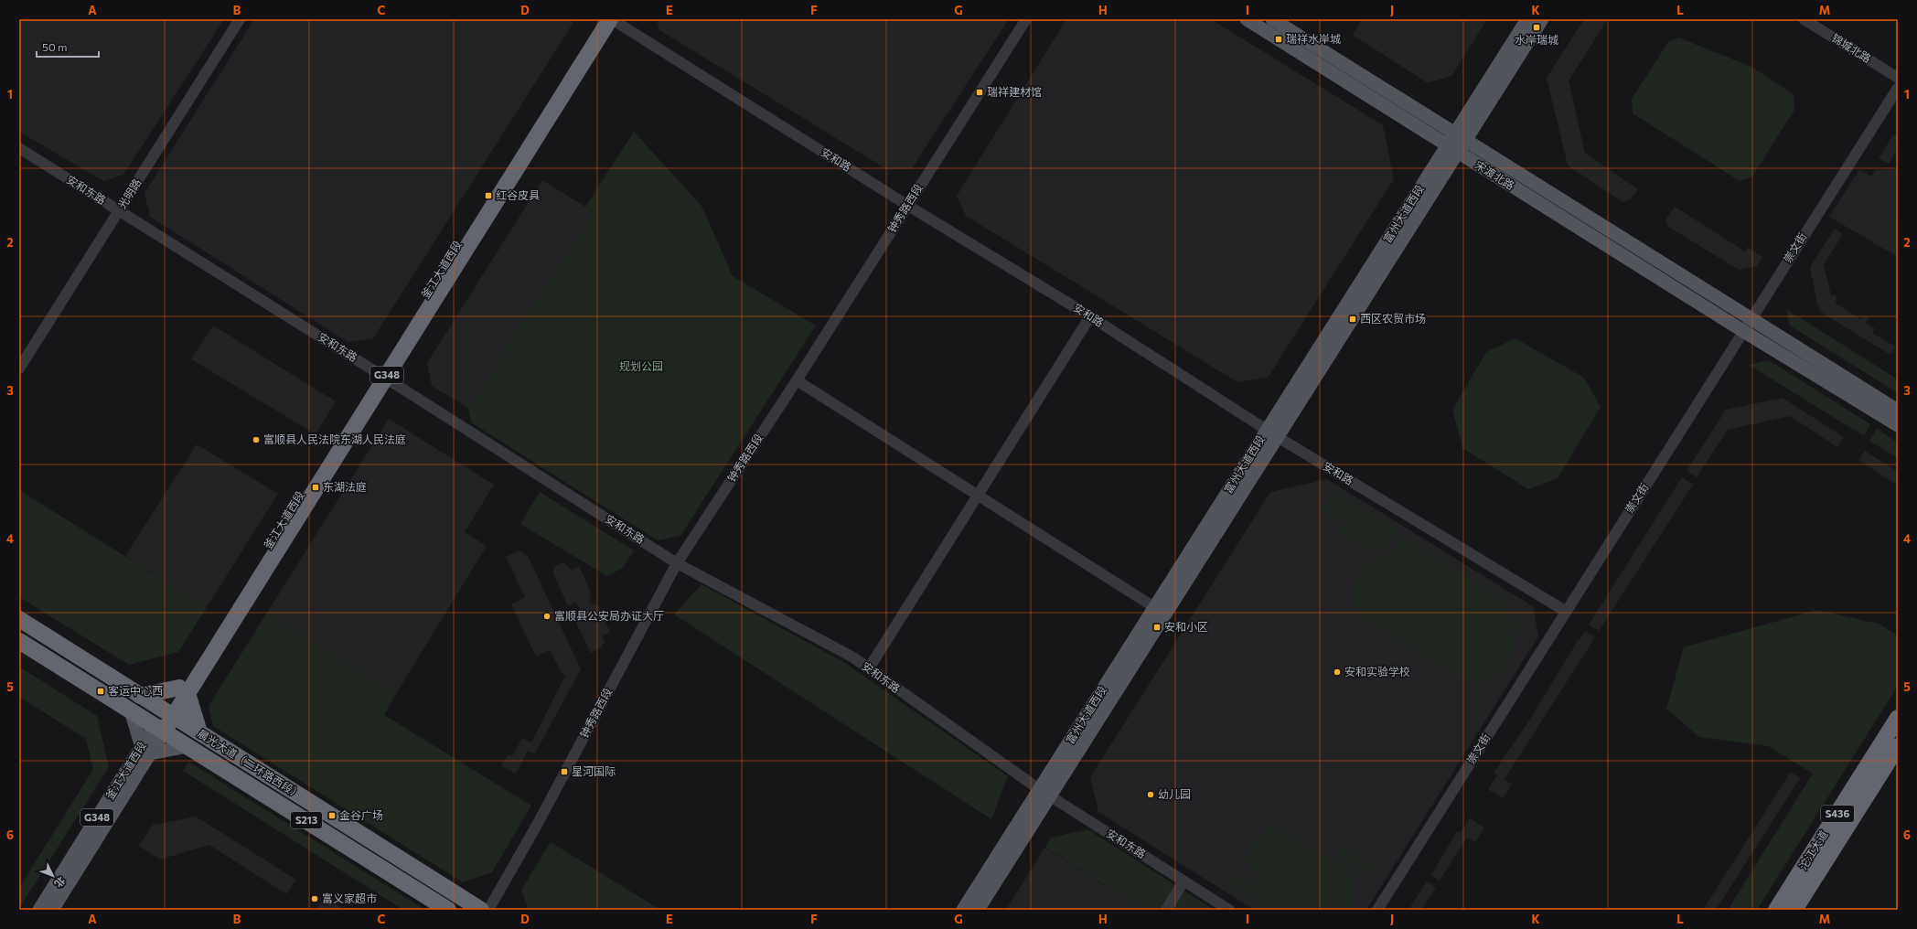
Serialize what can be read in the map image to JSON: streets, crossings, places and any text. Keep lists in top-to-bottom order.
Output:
{
  "streets": {
    "highway": [
      "釜江大道西段",
      "G348",
      "晨光大道（二环路西段）",
      "S436",
      "S213",
      "沱江大道"
    ],
    "main road": ["宋渡北路", "富州大道西段"],
    "street": [
      "锦城北路",
      "安和路",
      "安和东路",
      "光明路",
      "钟秀路西段",
      "崇文街"
    ]
  },
  "crossings": [
    ["安和路", "钟秀路西段"],
    ["安和路", "富州大道西段"],
    ["安和路", "崇文街"],
    ["安和路", "釜江大道西段"],
    ["宋渡北路", "富州大道西段"],
    ["宋渡北路", "崇文街"],
    ["安和东路", "光明路"],
    ["安和东路", "钟秀路西段"],
    ["安和东路", "富州大道西段"],
    ["安和东路", "釜江大道西段"],
    ["釜江大道西段", "晨光大道（二环路西段）"]
  ],
  "parks": ["规划公园"],
  "places": {
    "transit": [
      "水岸瑞城",
      "瑞祥水岸城",
      "瑞祥建材馆",
      "红谷皮具",
      "西区农贸市场",
      "东湖法庭",
      "安和小区",
      "客运中心西",
      "星河国际",
      "金谷广场"
    ],
    "other": [
      "富顺县人民法院东湖人民法庭",
      "富顺县公安局办证大厅",
      "安和实验学校",
      "幼儿园",
      "富义家超市"
    ]
  },
  "scale_bar": "50 m",
  "north": "bottom right",
  "grid": {
    "columns": [
      "A",
      "B",
      "C",
      "D",
      "E",
      "F",
      "G",
      "H",
      "I",
      "J",
      "K",
      "L",
      "M"
    ],
    "rows": [
      "1",
      "2",
      "3",
      "4",
      "5",
      "6"
    ]
  }
}
